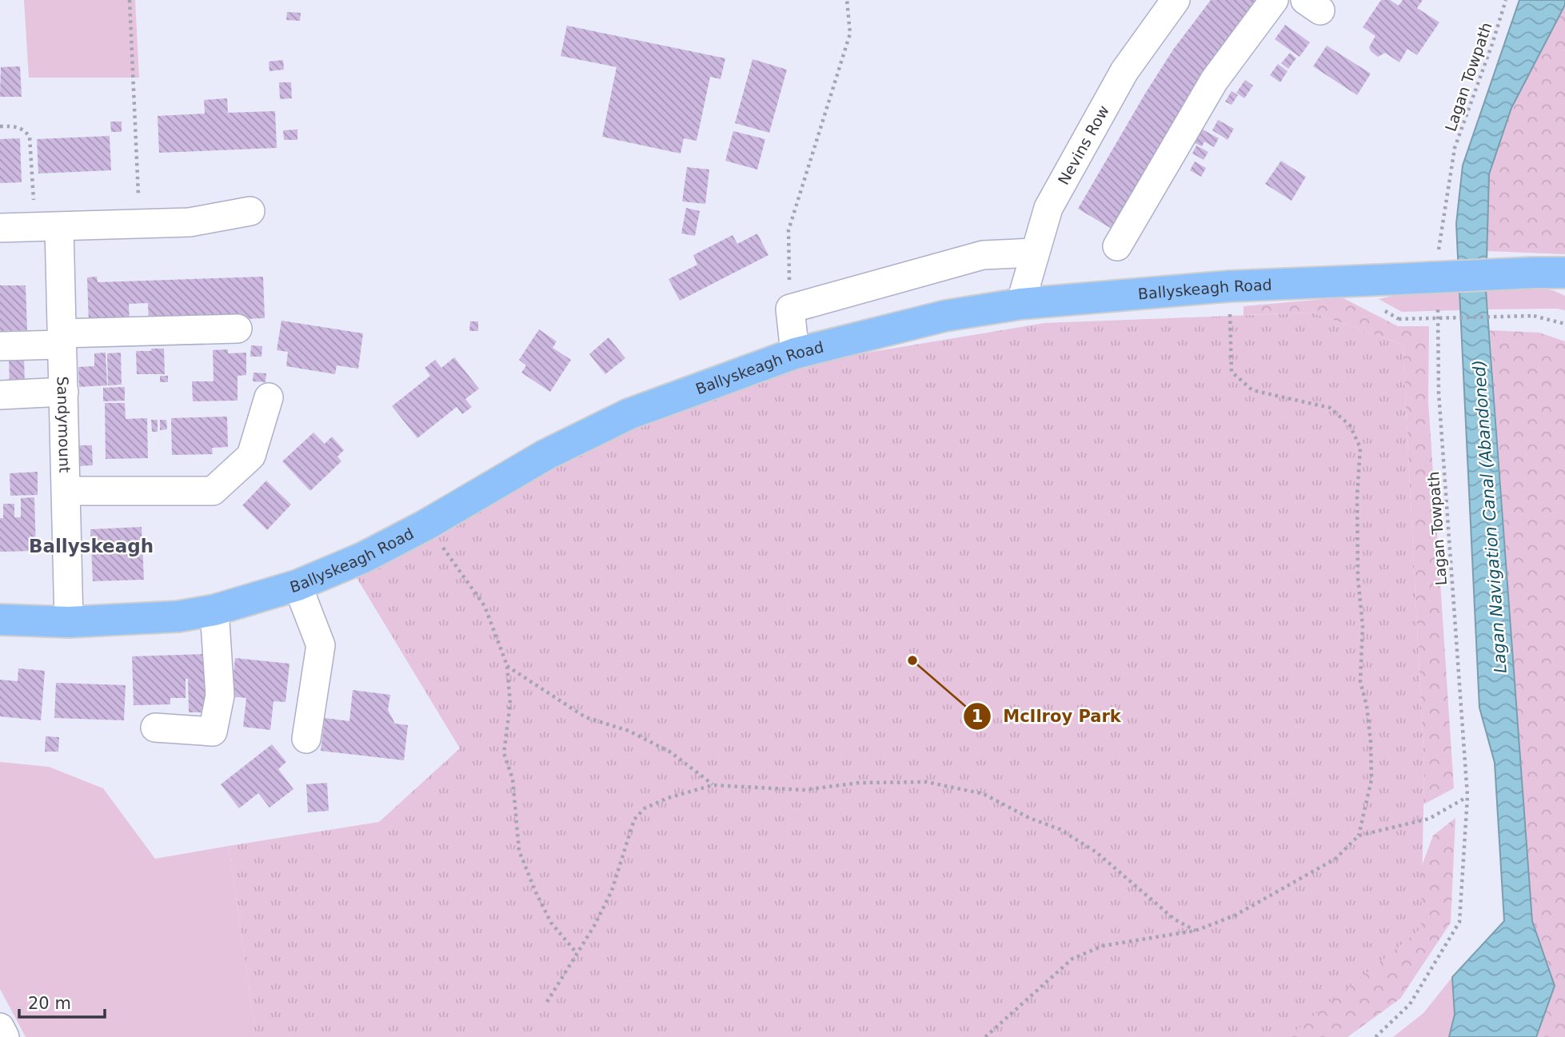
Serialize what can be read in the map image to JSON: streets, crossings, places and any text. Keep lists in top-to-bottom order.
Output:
{
  "streets": {
    "main road": ["Ballyskeagh Road"],
    "street": ["Nevins Row", "Sandymount"],
    "path": ["Lagan Towpath"]
  },
  "crossings": [
    ["Nevins Row", "Ballyskeagh Road"],
    ["Ballyskeagh Road", "Sandymount"]
  ],
  "districts": ["Ballyskeagh"],
  "water": ["Lagan Navigation Canal (Abandoned)"],
  "places": ["McIlroy Park"],
  "scale_bar": "20 m"
}
